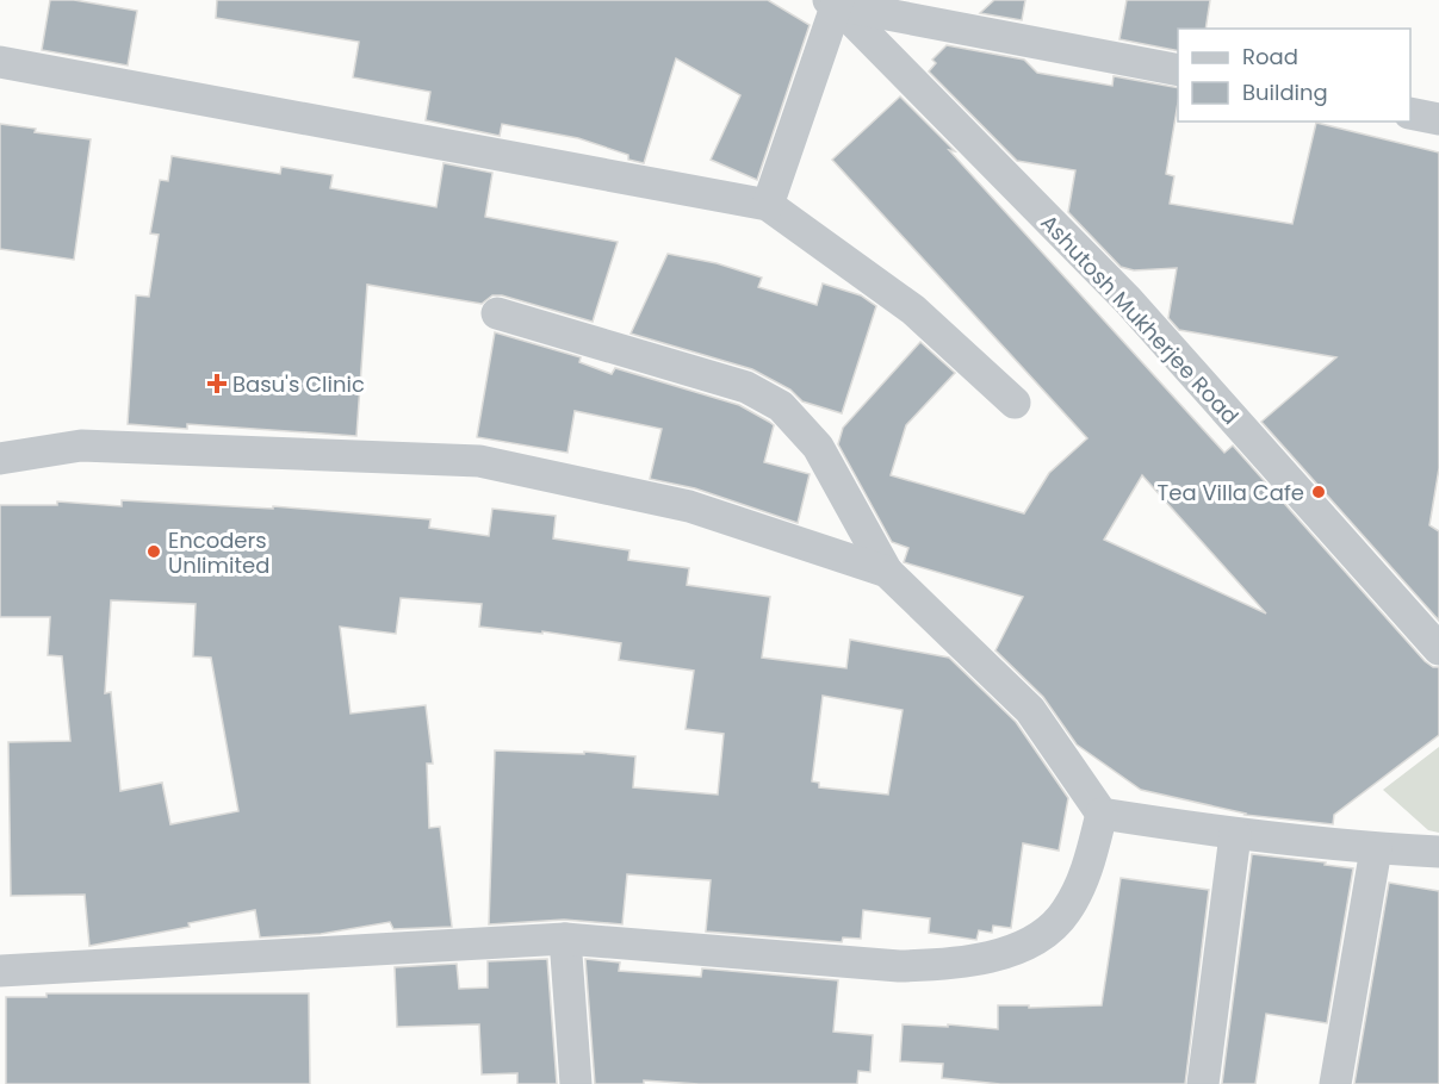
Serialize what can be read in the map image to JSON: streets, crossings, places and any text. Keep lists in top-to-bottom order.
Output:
{
  "streets": {
    "street": ["Ashutosh Mukherjee Road"]
  },
  "places": {
    "health": ["Basu's Clinic"],
    "other": ["Tea Villa Cafe", "Encoders Unlimited"]
  },
  "legend": ["Road", "Building"]
}
